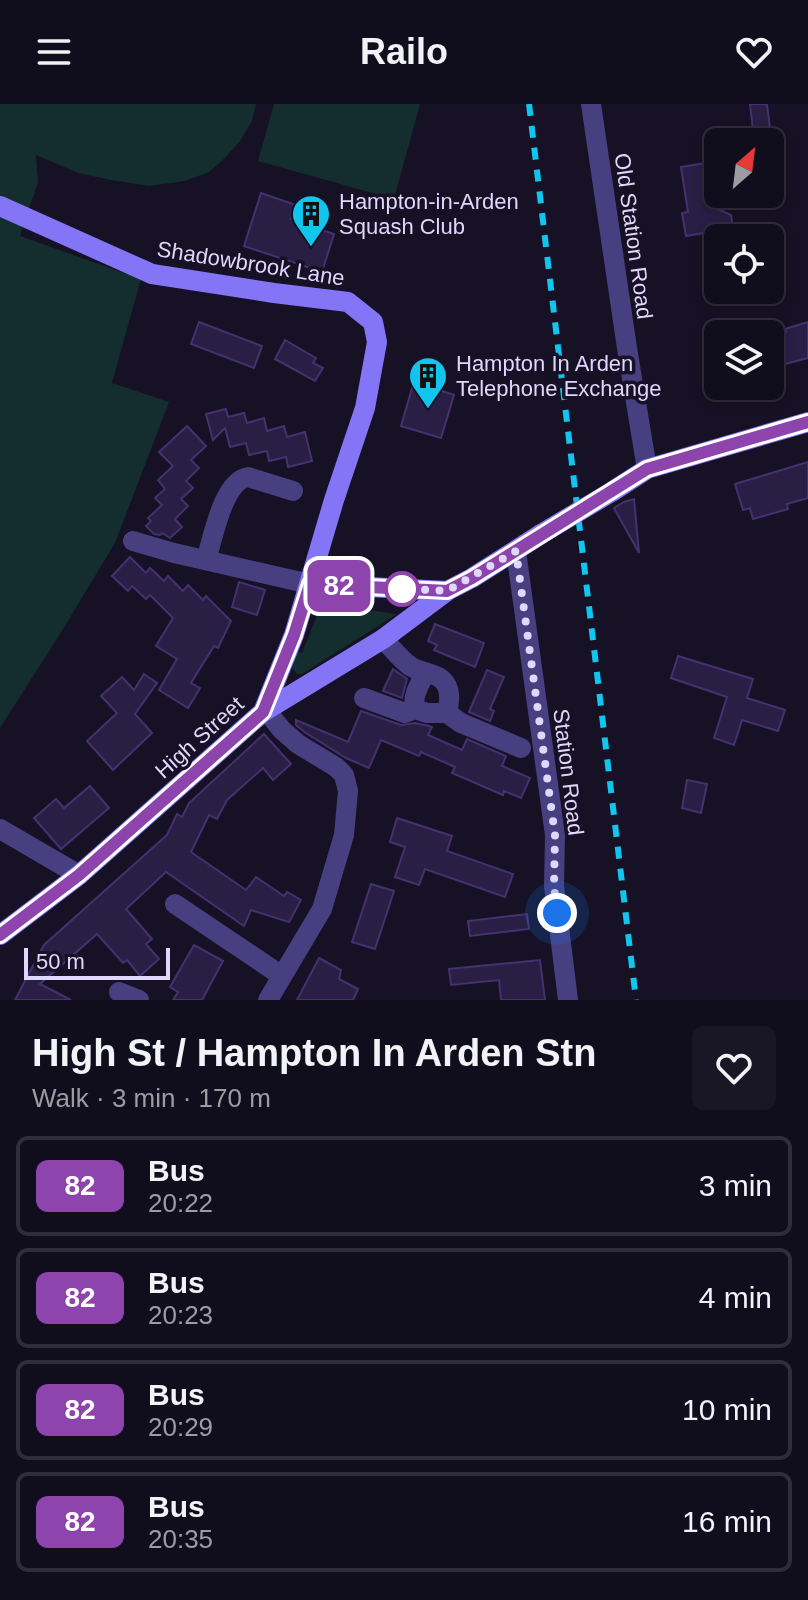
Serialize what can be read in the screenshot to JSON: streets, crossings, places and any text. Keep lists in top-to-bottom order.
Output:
{
  "streets": {
    "main road": ["Shadowbrook Lane", "High Street"],
    "street": ["Old Station Road", "Station Road"]
  },
  "crossings": [
    ["Old Station Road", "High Street"],
    ["Shadowbrook Lane", "High Street"],
    ["High Street", "Station Road"]
  ],
  "places": {
    "building": ["Hampton-in-Arden Squash Club", "Hampton In Arden Telephone Exchange"]
  },
  "lines": ["bus line 82"],
  "scale_bar": "50 m",
  "north": "top right",
  "page": {
    "header": "Railo",
    "on_map": "82",
    "scale": "50 m",
    "heading": ["High St / Hampton In Arden Stn", "Walk · 3 min · 170 m"],
    "list": [
      {
        "mark": "82",
        "name": "Bus",
        "note": "20:22",
        "value": "3 min"
      },
      {
        "mark": "82",
        "name": "Bus",
        "note": "20:23",
        "value": "4 min"
      },
      {
        "mark": "82",
        "name": "Bus",
        "note": "20:29",
        "value": "10 min"
      },
      {
        "mark": "82",
        "name": "Bus",
        "note": "20:35",
        "value": "16 min"
      }
    ]
  }
}
